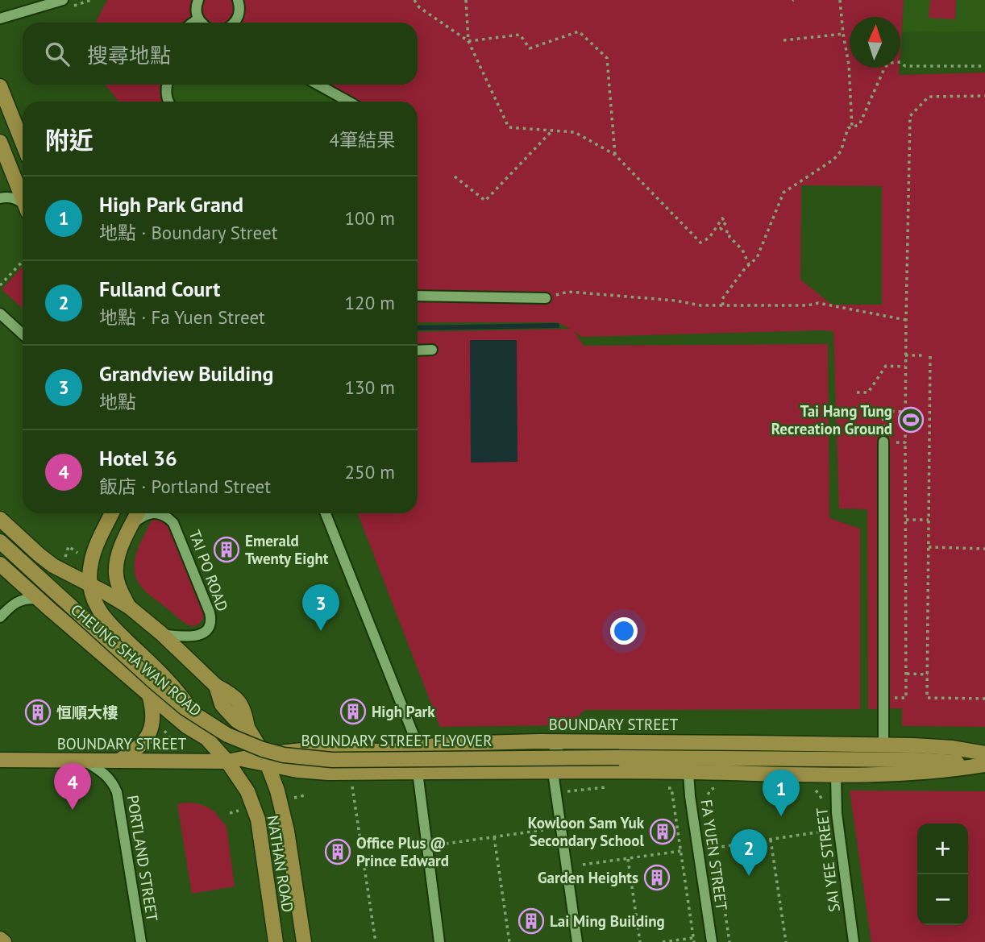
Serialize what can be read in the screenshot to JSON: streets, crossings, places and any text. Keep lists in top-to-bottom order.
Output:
{
  "streets": {
    "main road": [
      "CHEUNG SHA WAN ROAD",
      "BOUNDARY STREET",
      "BOUNDARY STREET FLYOVER",
      "NATHAN ROAD"
    ],
    "street": [
      "TAI PO ROAD",
      "FA YUEN STREET",
      "PORTLAND STREET",
      "SAI YEE STREET"
    ]
  },
  "crossings": [
    ["TAI PO ROAD", "CHEUNG SHA WAN ROAD"],
    ["CHEUNG SHA WAN ROAD", "BOUNDARY STREET"],
    ["CHEUNG SHA WAN ROAD", "NATHAN ROAD"],
    ["BOUNDARY STREET", "BOUNDARY STREET FLYOVER"],
    ["BOUNDARY STREET", "FA YUEN STREET"],
    ["BOUNDARY STREET", "PORTLAND STREET"],
    ["BOUNDARY STREET", "SAI YEE STREET"],
    ["BOUNDARY STREET", "NATHAN ROAD"],
    ["BOUNDARY STREET FLYOVER", "SAI YEE STREET"]
  ],
  "places": {
    "sports": ["Tai Hang Tung Recreation Ground"],
    "building": [
      "Emerald Twenty Eight",
      "High Park",
      "恒順大樓",
      "Kowloon Sam Yuk Secondary School",
      "Office Plus @ Prince Edward",
      "Garden Heights",
      "Lai Ming Building"
    ]
  },
  "north": "top",
  "page": {
    "search": "搜尋地點",
    "heading": ["附近", "4筆結果"],
    "list": [
      {
        "mark": "1",
        "name": "High Park Grand",
        "note": "地點 · Boundary Street",
        "value": "100 m"
      },
      {
        "mark": "2",
        "name": "Fulland Court",
        "note": "地點 · Fa Yuen Street",
        "value": "120 m"
      },
      {
        "mark": "3",
        "name": "Grandview Building",
        "note": "地點",
        "value": "130 m"
      },
      {
        "mark": "4",
        "name": "Hotel 36",
        "note": "飯店 · Portland Street",
        "value": "250 m"
      }
    ],
    "pins": [
      "3",
      "4",
      "1",
      "2"
    ],
    "map_buttons": ["+", "−"]
  }
}
